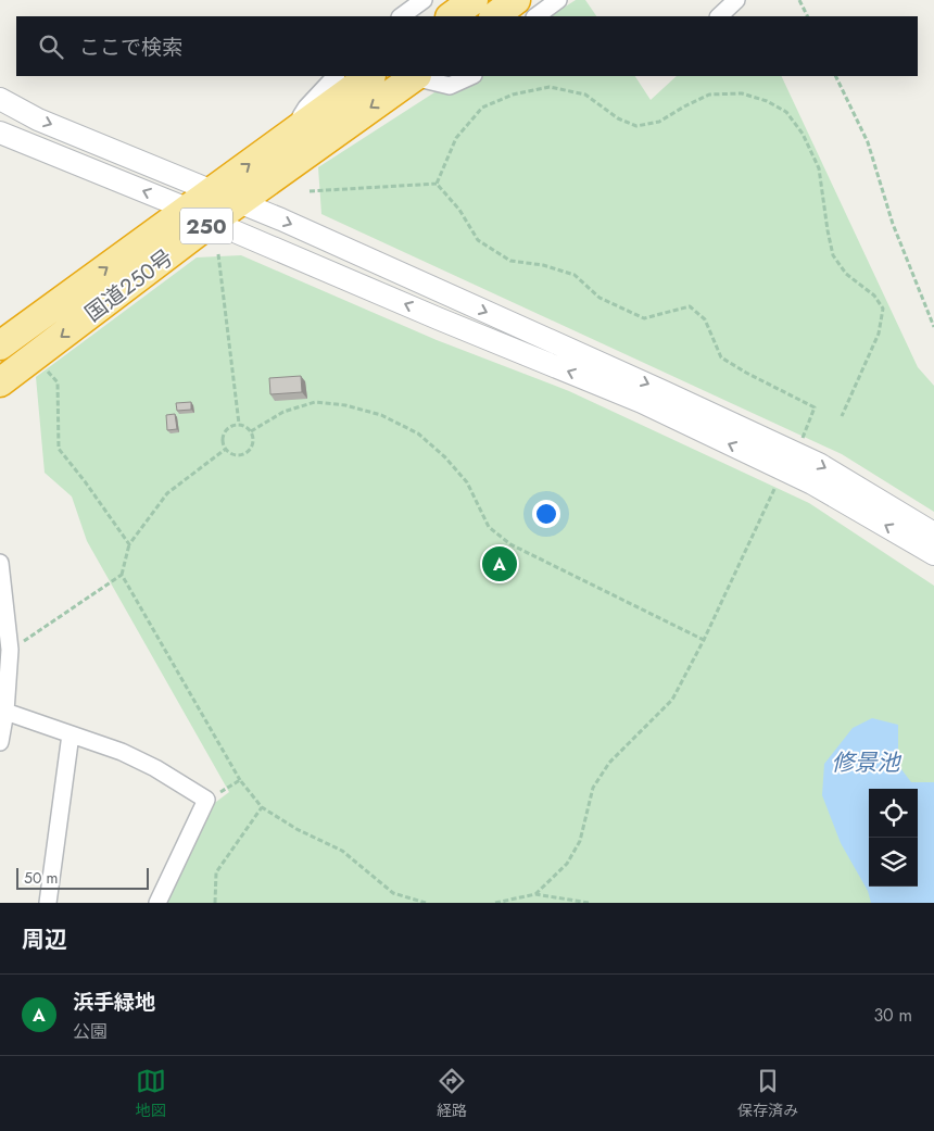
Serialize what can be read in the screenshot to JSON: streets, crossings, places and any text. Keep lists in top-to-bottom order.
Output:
{
  "streets": {
    "highway": ["250", "国道250号"]
  },
  "water": ["修景池"],
  "scale_bar": "50 m",
  "page": {
    "search": "ここで検索",
    "pins": "A",
    "scale": "50 m",
    "heading": "周辺",
    "list": [
      {
        "mark": "A",
        "name": "浜手緑地",
        "note": "公園",
        "value": "30 m"
      }
    ],
    "nav": ["地図", "経路", "保存済み"]
  }
}
